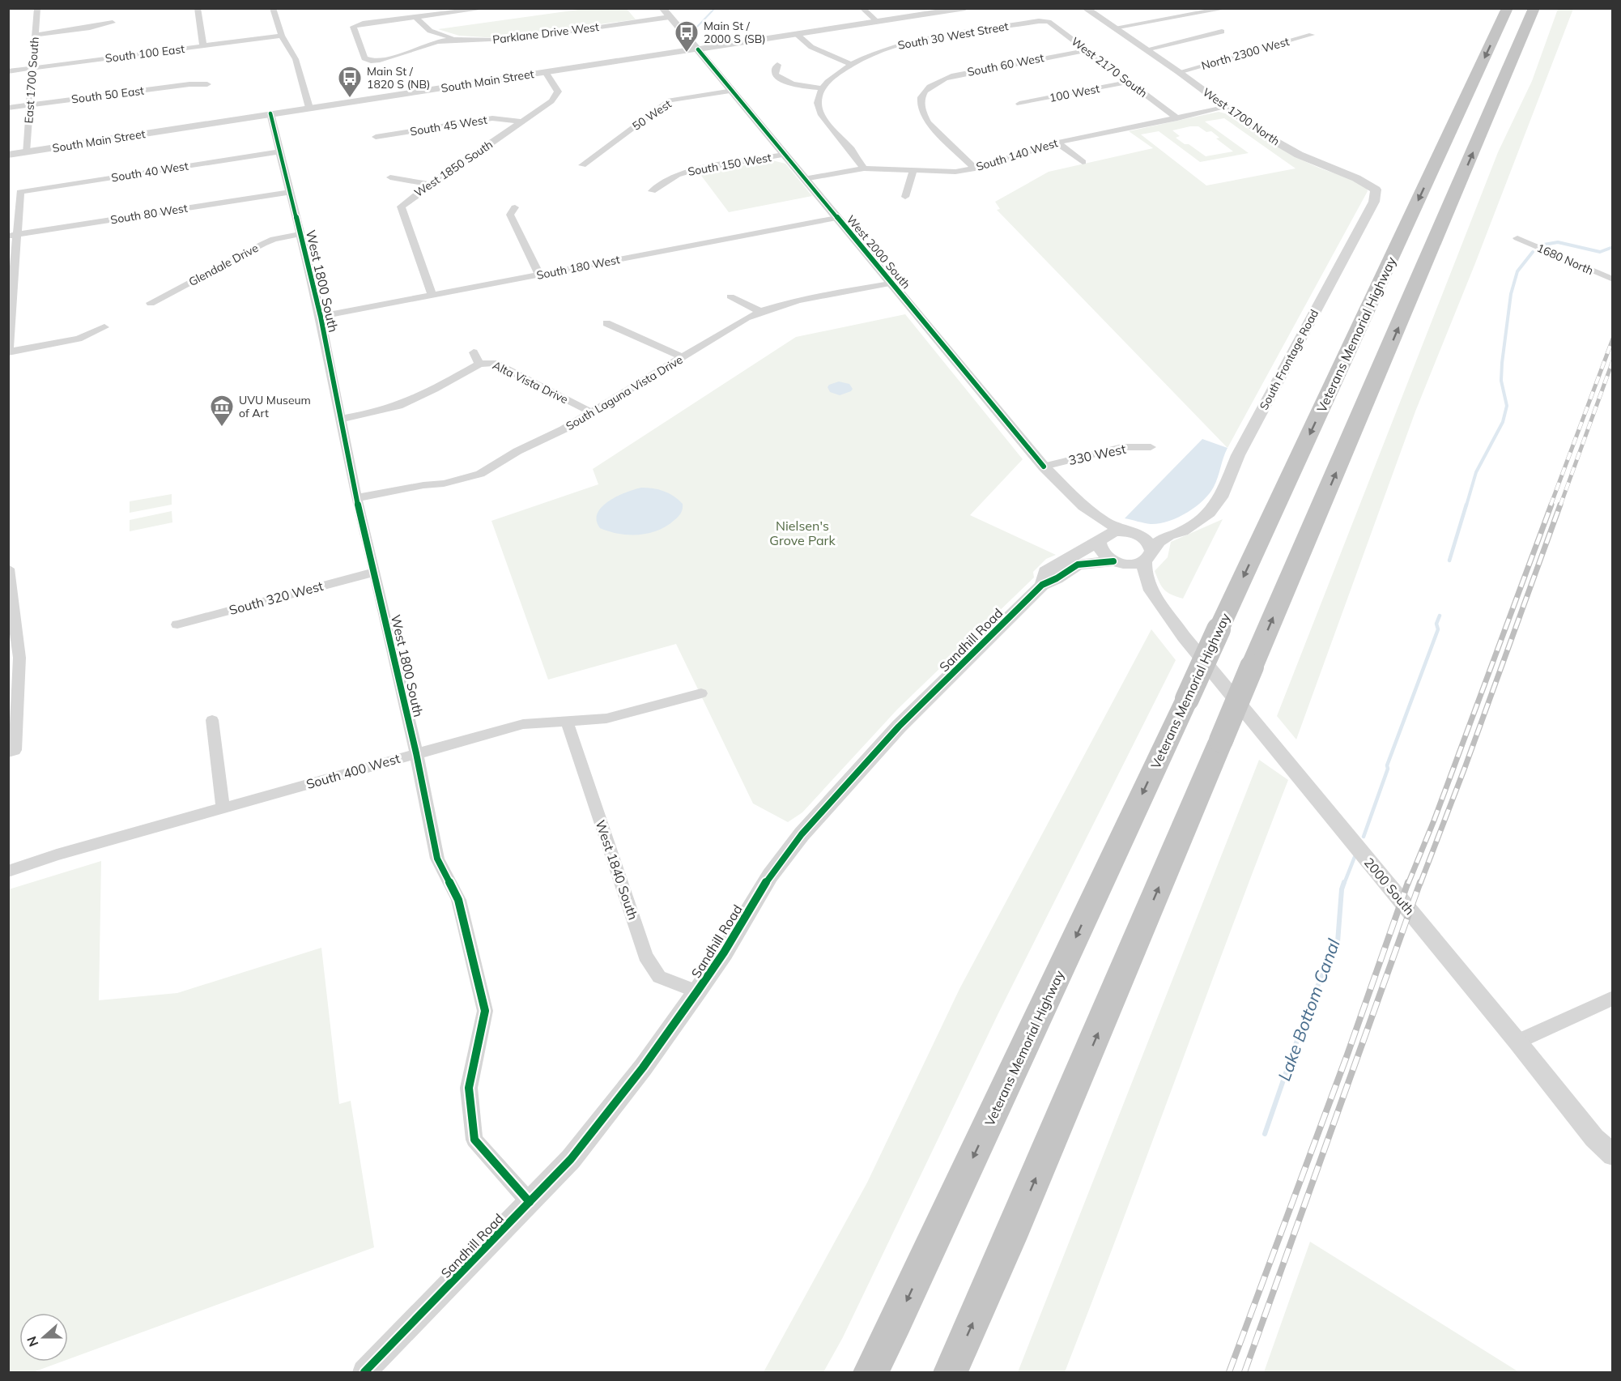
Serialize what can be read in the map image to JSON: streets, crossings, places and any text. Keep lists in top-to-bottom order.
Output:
{
  "streets": {
    "highway": ["Veterans Memorial Highway"],
    "street": [
      "Parklane Drive West",
      "South 30 West Street",
      "South 100 East",
      "North 2300 West",
      "South 60 West",
      "West 2170 South",
      "East 1700 South",
      "South Main Street",
      "100 West",
      "South 50 East",
      "50 West",
      "West 1700 North",
      "South 45 West",
      "South 140 West",
      "South 150 West",
      "West 1850 South",
      "South 40 West",
      "South 80 West",
      "West 2000 South",
      "1680 North",
      "Glendale Drive",
      "South 180 West",
      "West 1800 South",
      "South Frontage Road",
      "Alta Vista Drive",
      "South Laguna Vista Drive",
      "330 West",
      "South 320 West",
      "Sandhill Road",
      "South 400 West",
      "West 1840 South",
      "2000 South"
    ]
  },
  "crossings": [
    ["Parklane Drive West", "West 2000 South"],
    ["South 30 West Street", "West 2170 South"],
    ["South 100 East", "East 1700 South"],
    ["North 2300 West", "West 1700 North"],
    ["South 60 West", "West 2170 South"],
    ["South 60 West", "South 140 West"],
    ["West 2170 South", "100 West"],
    ["West 2170 South", "South 140 West"],
    ["East 1700 South", "South Main Street"],
    ["East 1700 South", "South 50 East"],
    ["South Main Street", "West 1850 South"],
    ["South Main Street", "West 2000 South"],
    ["South Main Street", "West 1800 South"],
    ["50 West", "West 2000 South"],
    ["West 1700 North", "South 140 West"],
    ["West 1700 North", "South Frontage Road"],
    ["South 45 West", "West 1850 South"],
    ["South 140 West", "West 2000 South"],
    ["South 150 West", "West 2000 South"],
    ["West 1850 South", "South 180 West"],
    ["South 40 West", "South 80 West"],
    ["South 40 West", "West 1800 South"],
    ["South 80 West", "West 1800 South"],
    ["West 2000 South", "South 180 West"],
    ["West 2000 South", "South Frontage Road"],
    ["West 2000 South", "South Laguna Vista Drive"],
    ["West 2000 South", "330 West"],
    ["West 2000 South", "Sandhill Road"],
    ["Glendale Drive", "West 1800 South"],
    ["South 180 West", "West 1800 South"],
    ["West 1800 South", "South Laguna Vista Drive"],
    ["West 1800 South", "South 320 West"],
    ["West 1800 South", "Sandhill Road"],
    ["West 1800 South", "South 400 West"],
    ["South Frontage Road", "Sandhill Road"],
    ["Alta Vista Drive", "South Laguna Vista Drive"],
    ["Sandhill Road", "West 1840 South"],
    ["South 400 West", "West 1840 South"]
  ],
  "water": ["Lake Bottom Canal"],
  "parks": ["Nielsen's Grove Park"],
  "places": {
    "bus stop": ["Main St / 2000 S (SB)", "Main St / 1820 S (NB)"],
    "museum": ["UVU Museum of Art"]
  },
  "north": "left"
}
